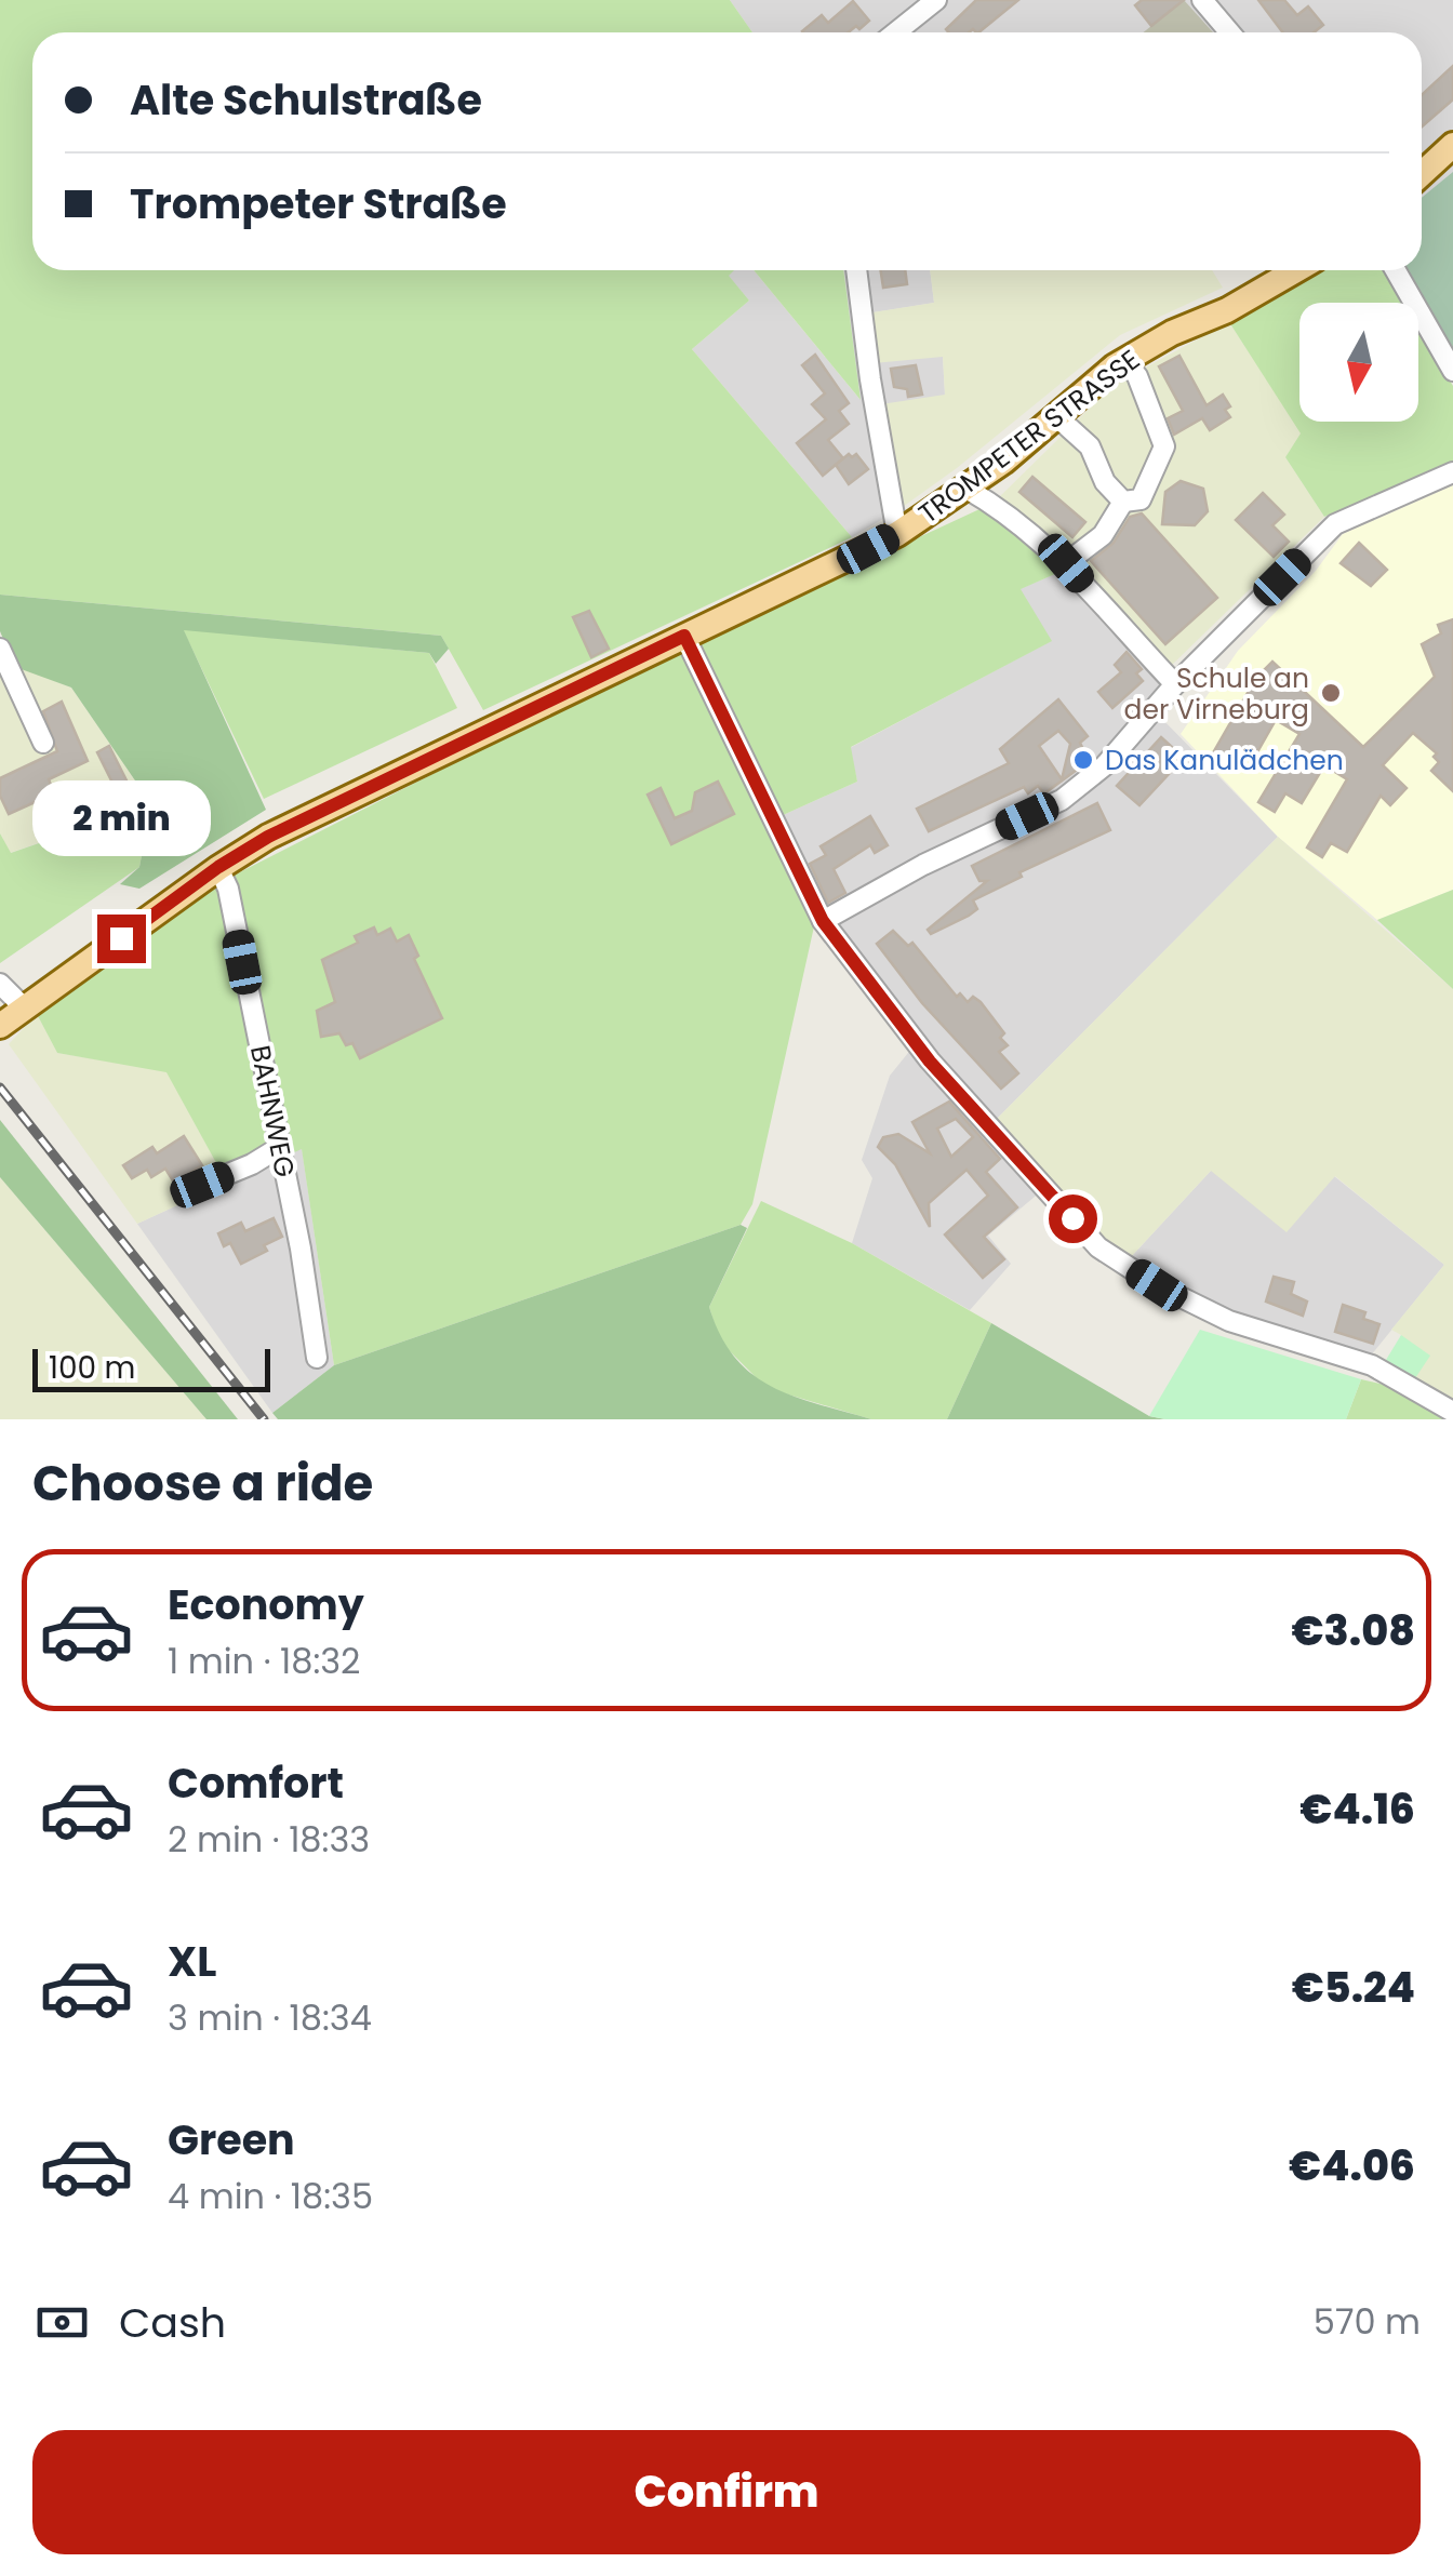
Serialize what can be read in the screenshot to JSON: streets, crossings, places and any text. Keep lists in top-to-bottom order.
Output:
{
  "streets": {
    "main road": ["TROMPETER STRASSE"],
    "street": ["BAHNWEG"]
  },
  "crossings": [
    ["TROMPETER STRASSE", "BAHNWEG"]
  ],
  "places": ["Schule an der Virneburg", "Das Kanulädchen"],
  "scale_bar": "100 m",
  "north": "bottom",
  "page": {
    "banner": ["Alte Schulstraße", "Trompeter Straße"],
    "bubble": "2 min",
    "scale": "100 m",
    "heading": "Choose a ride",
    "list": [
      {
        "name": "Economy",
        "note": "1 min · 18:32",
        "value": "€3.08"
      },
      {
        "name": "Comfort",
        "note": "2 min · 18:33",
        "value": "€4.16"
      },
      {
        "name": "XL",
        "note": "3 min · 18:34",
        "value": "€5.24"
      },
      {
        "name": "Green",
        "note": "4 min · 18:35",
        "value": "€4.06"
      }
    ],
    "pay": ["Cash", "570 m"],
    "buttons": "Confirm"
  }
}
